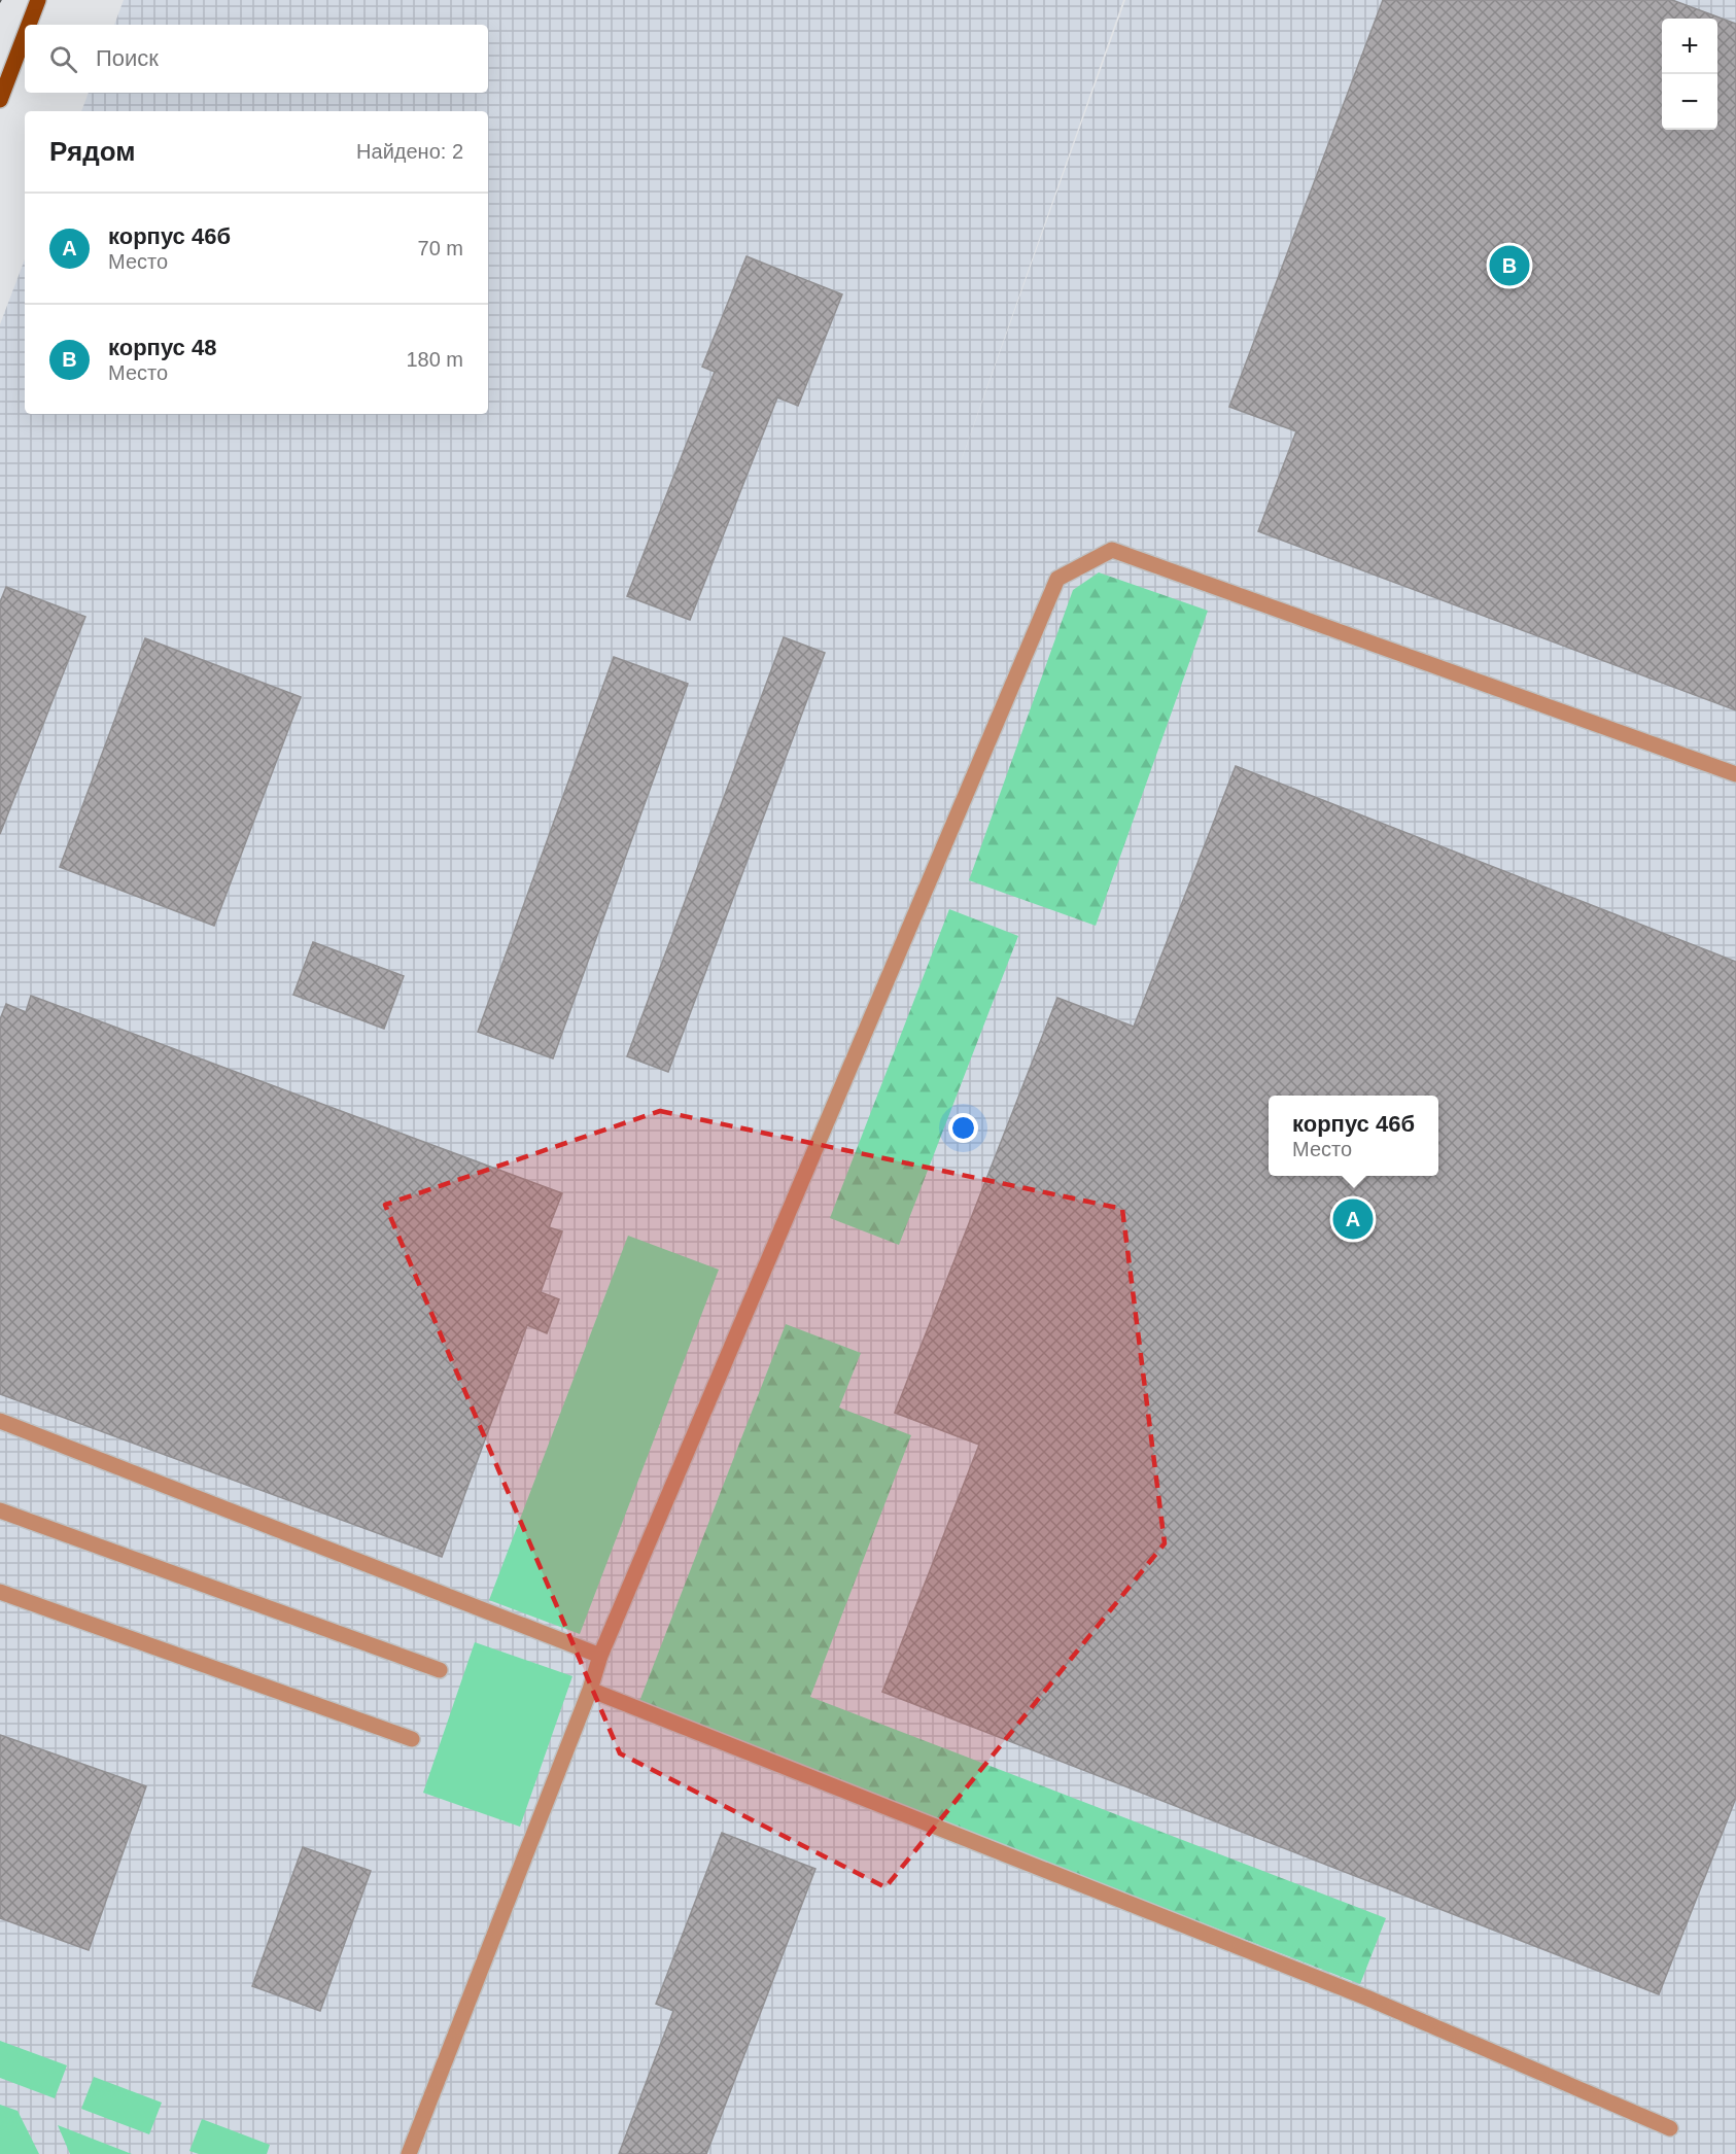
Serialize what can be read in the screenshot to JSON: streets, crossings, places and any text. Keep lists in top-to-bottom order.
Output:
{
  "page": {
    "map_buttons": ["+", "−"],
    "search": "Поиск",
    "heading": ["Рядом", "Найдено: 2"],
    "list": [
      {
        "mark": "A",
        "name": "корпус 46б",
        "note": "Место",
        "value": "70 m"
      },
      {
        "mark": "B",
        "name": "корпус 48",
        "note": "Место",
        "value": "180 m"
      }
    ],
    "pins": ["B", "A"],
    "popup": ["корпус 46б", "Место"]
  }
}
